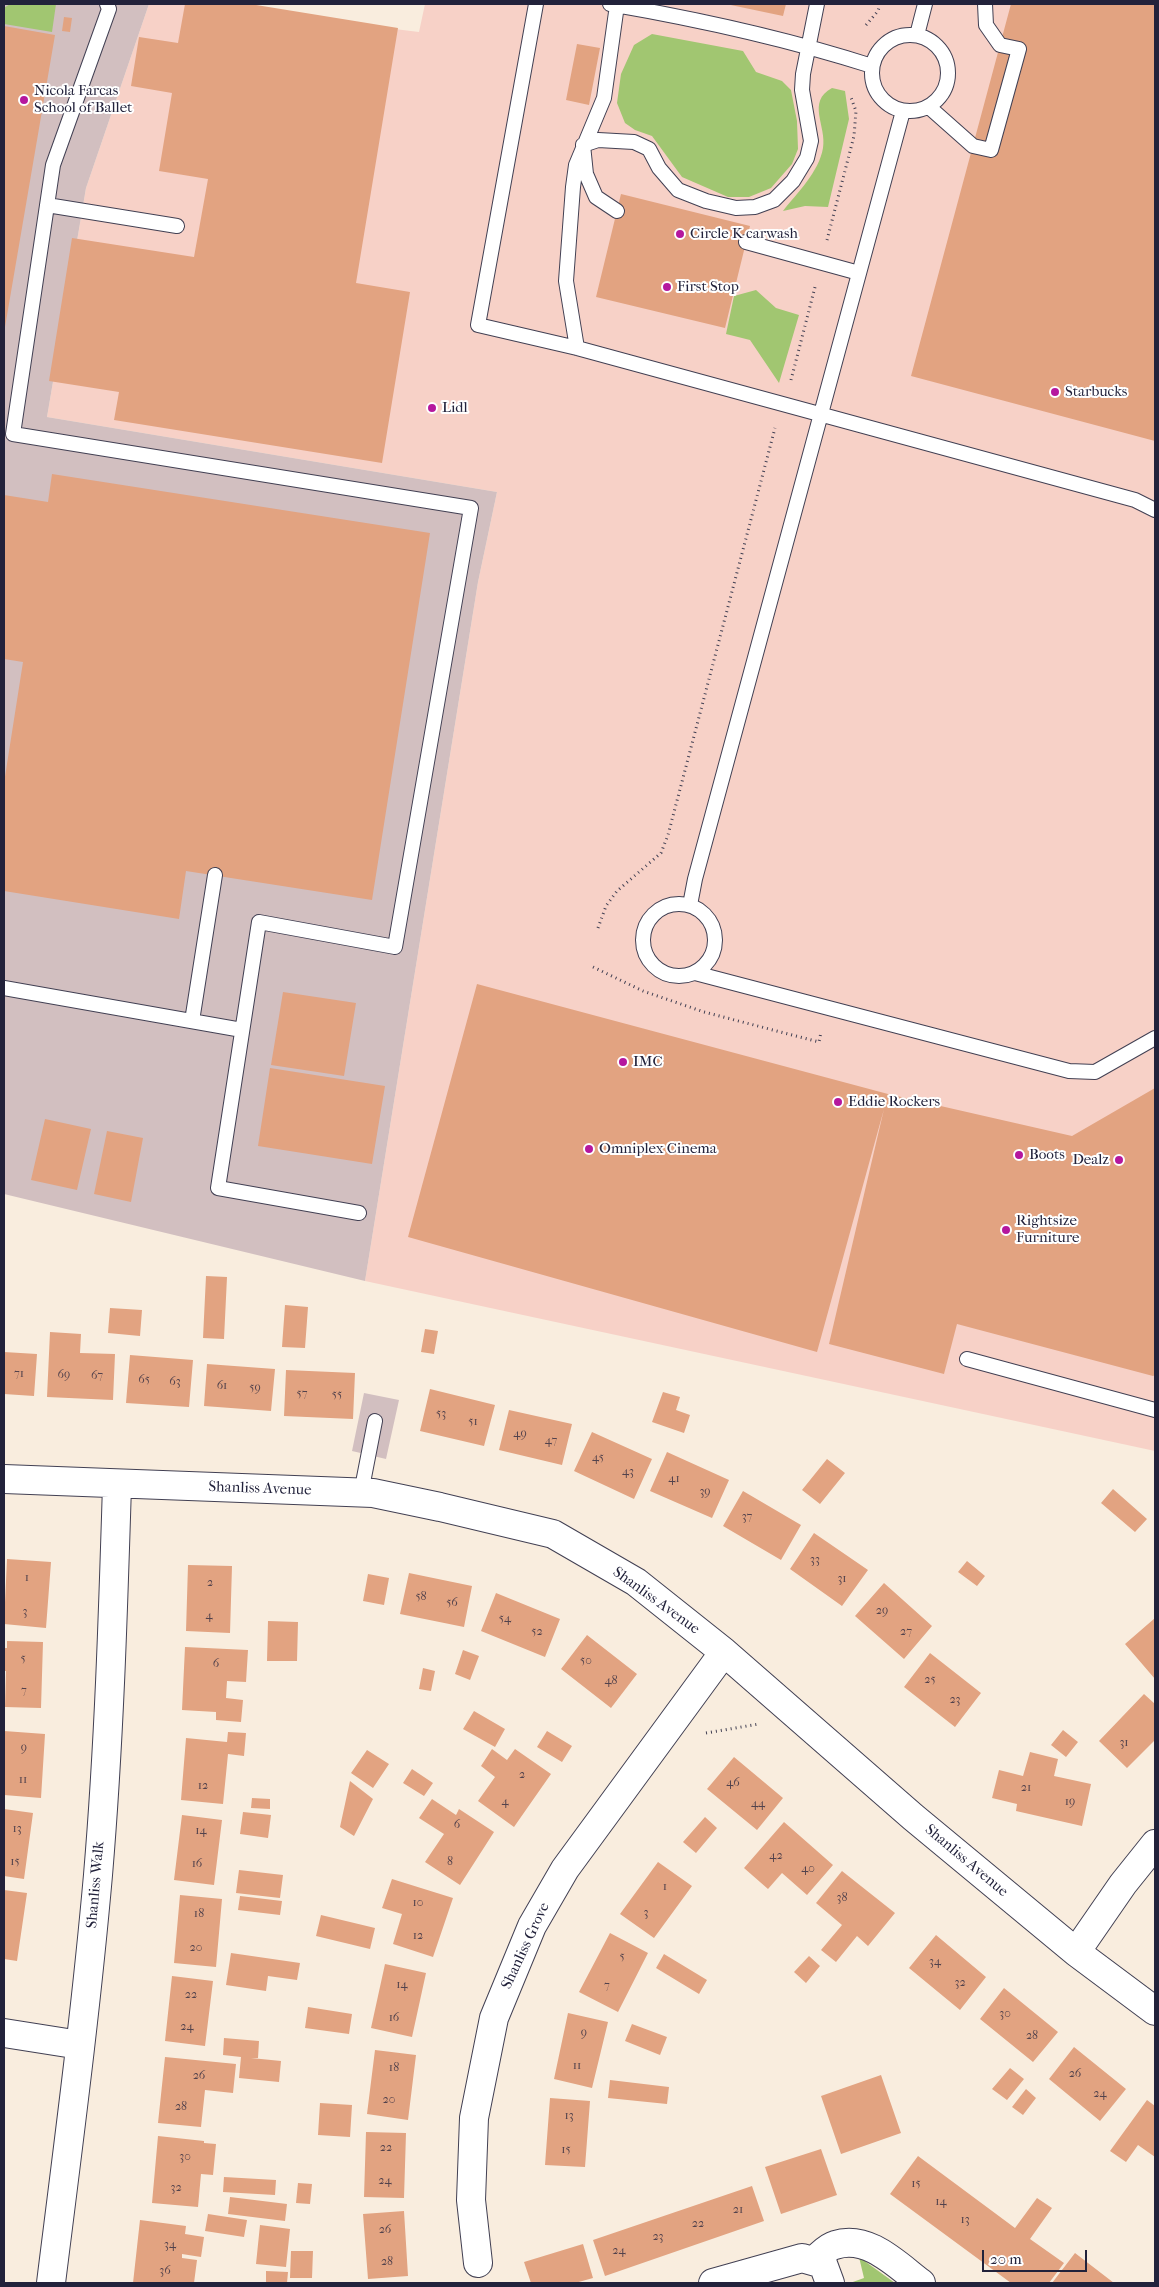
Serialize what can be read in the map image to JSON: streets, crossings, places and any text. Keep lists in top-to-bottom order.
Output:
{
  "streets": {
    "street": ["Shanliss Avenue", "Shanliss Walk", "Shanliss Grove"]
  },
  "crossings": [
    ["Shanliss Avenue", "Shanliss Walk"],
    ["Shanliss Avenue", "Shanliss Grove"]
  ],
  "places": [
    "Nicola Farcas School of Ballet",
    "Circle K carwash",
    "First Stop",
    "Starbucks",
    "Lidl",
    "IMC",
    "Eddie Rockers",
    "Omniplex Cinema",
    "Boots",
    "Dealz",
    "Rightsize Furniture"
  ],
  "house_numbers": [
    "71",
    "69",
    "67",
    "65",
    "63",
    "61",
    "59",
    "57",
    "55",
    "53",
    "51",
    "49",
    "47",
    "45",
    "43",
    "41",
    "39",
    "37",
    "33",
    "1",
    "31",
    "2",
    "58",
    "56",
    "29",
    "3",
    "4",
    "54",
    "52",
    "27",
    "5",
    "50",
    "6",
    "25",
    "48",
    "7",
    "23",
    "31",
    "9",
    "2",
    "11",
    "46",
    "12",
    "21",
    "4",
    "19",
    "44",
    "6",
    "13",
    "14",
    "42",
    "15",
    "8",
    "16",
    "40",
    "1",
    "38",
    "10",
    "3",
    "18",
    "12",
    "20",
    "5",
    "34",
    "32",
    "14",
    "7",
    "22",
    "30",
    "16",
    "24",
    "9",
    "28",
    "11",
    "18",
    "26",
    "26",
    "24",
    "20",
    "28",
    "13",
    "22",
    "15",
    "30",
    "24",
    "15",
    "32",
    "14",
    "21",
    "13",
    "22",
    "26",
    "23",
    "34",
    "24",
    "28",
    "36"
  ],
  "scale_bar": "20 m"
}
